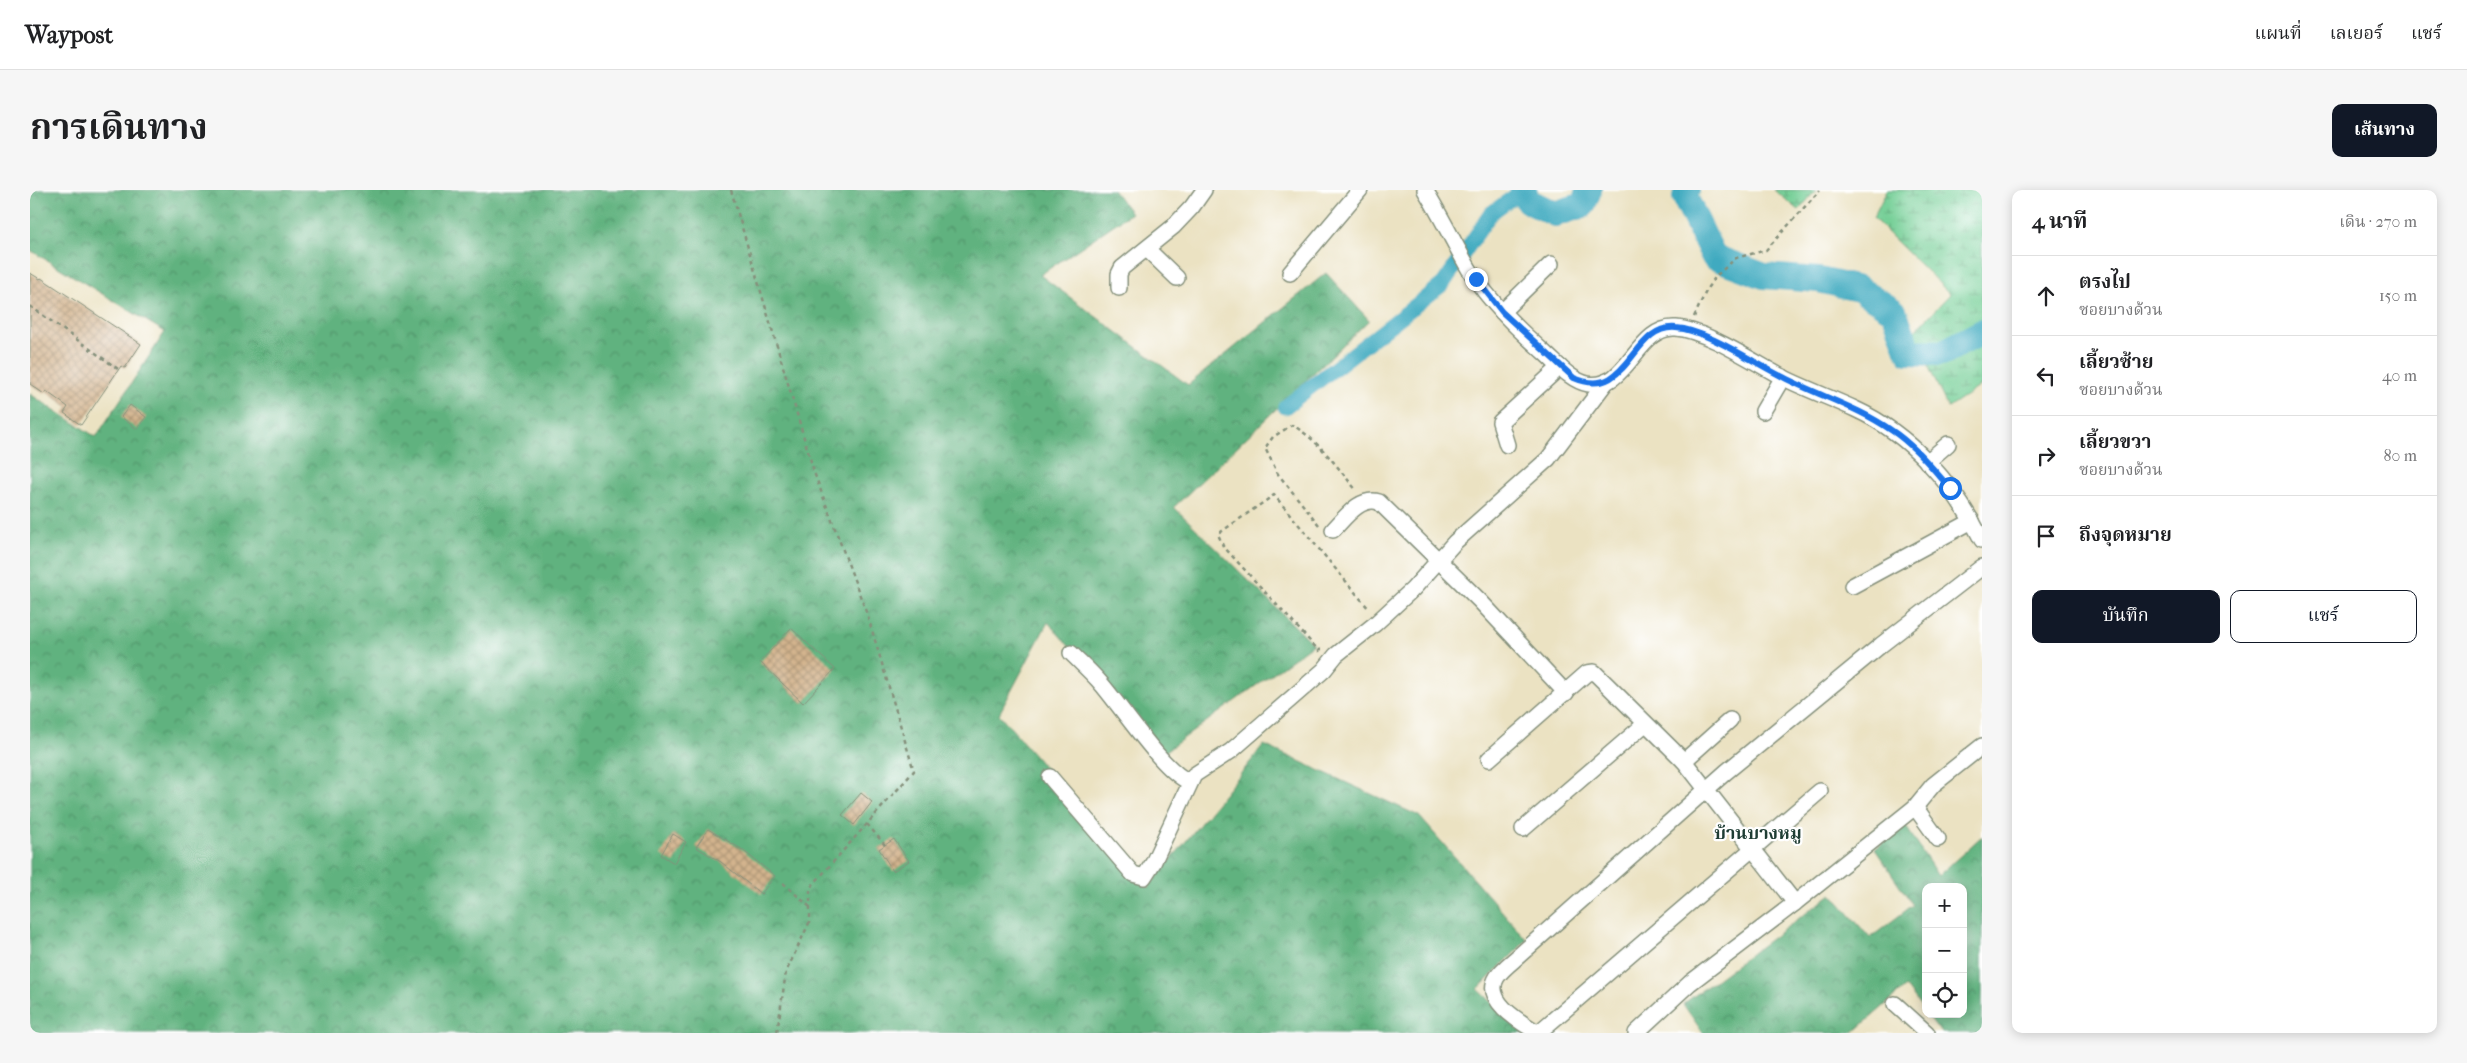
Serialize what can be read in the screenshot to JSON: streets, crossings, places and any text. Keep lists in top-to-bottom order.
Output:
{
  "districts": ["บ้านบางหมู"],
  "page": {
    "header": "Waypost",
    "nav": ["แผนที่", "เลเยอร์", "แชร์"],
    "title": "การเดินทาง",
    "buttons": [
      "เส้นทาง",
      ["บันทึก", "แชร์"]
    ],
    "heading": ["4 นาที", "เดิน · 270 m"],
    "list": [
      ["ตรงไป", "ซอยบางด้วน", "150 m"],
      ["เลี้ยวซ้าย", "ซอยบางด้วน", "40 m"],
      ["เลี้ยวขวา", "ซอยบางด้วน", "80 m"],
      "ถึงจุดหมาย"
    ],
    "map_buttons": ["+", "−"]
  }
}
